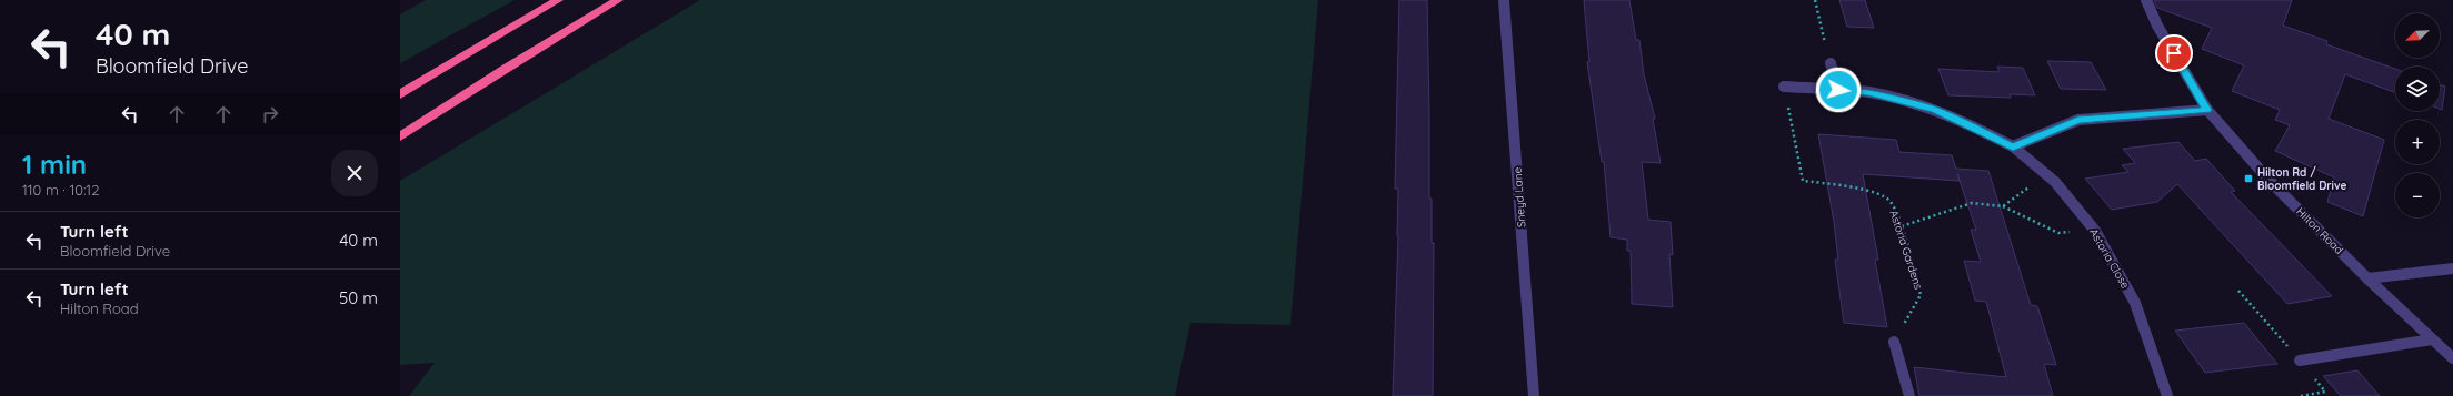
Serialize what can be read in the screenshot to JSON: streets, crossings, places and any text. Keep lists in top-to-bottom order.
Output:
{
  "streets": {
    "street": ["Sneyd Lane", "Hilton Road", "Astoria Close"],
    "path": ["Astoria Gardens"]
  },
  "crossings": [
    ["Astoria Gardens", "Astoria Close"]
  ],
  "places": {
    "transit": ["Hilton Rd / Bloomfield Drive"]
  },
  "north": "bottom left",
  "page": {
    "turn": ["40 m", "Bloomfield Drive"],
    "map_buttons": ["+", "−"],
    "heading": ["1 min", "110 m · 10:12"],
    "list": [
      {
        "name": "Turn left",
        "note": "Bloomfield Drive",
        "value": "40 m"
      },
      {
        "name": "Turn left",
        "note": "Hilton Road",
        "value": "50 m"
      }
    ]
  }
}
